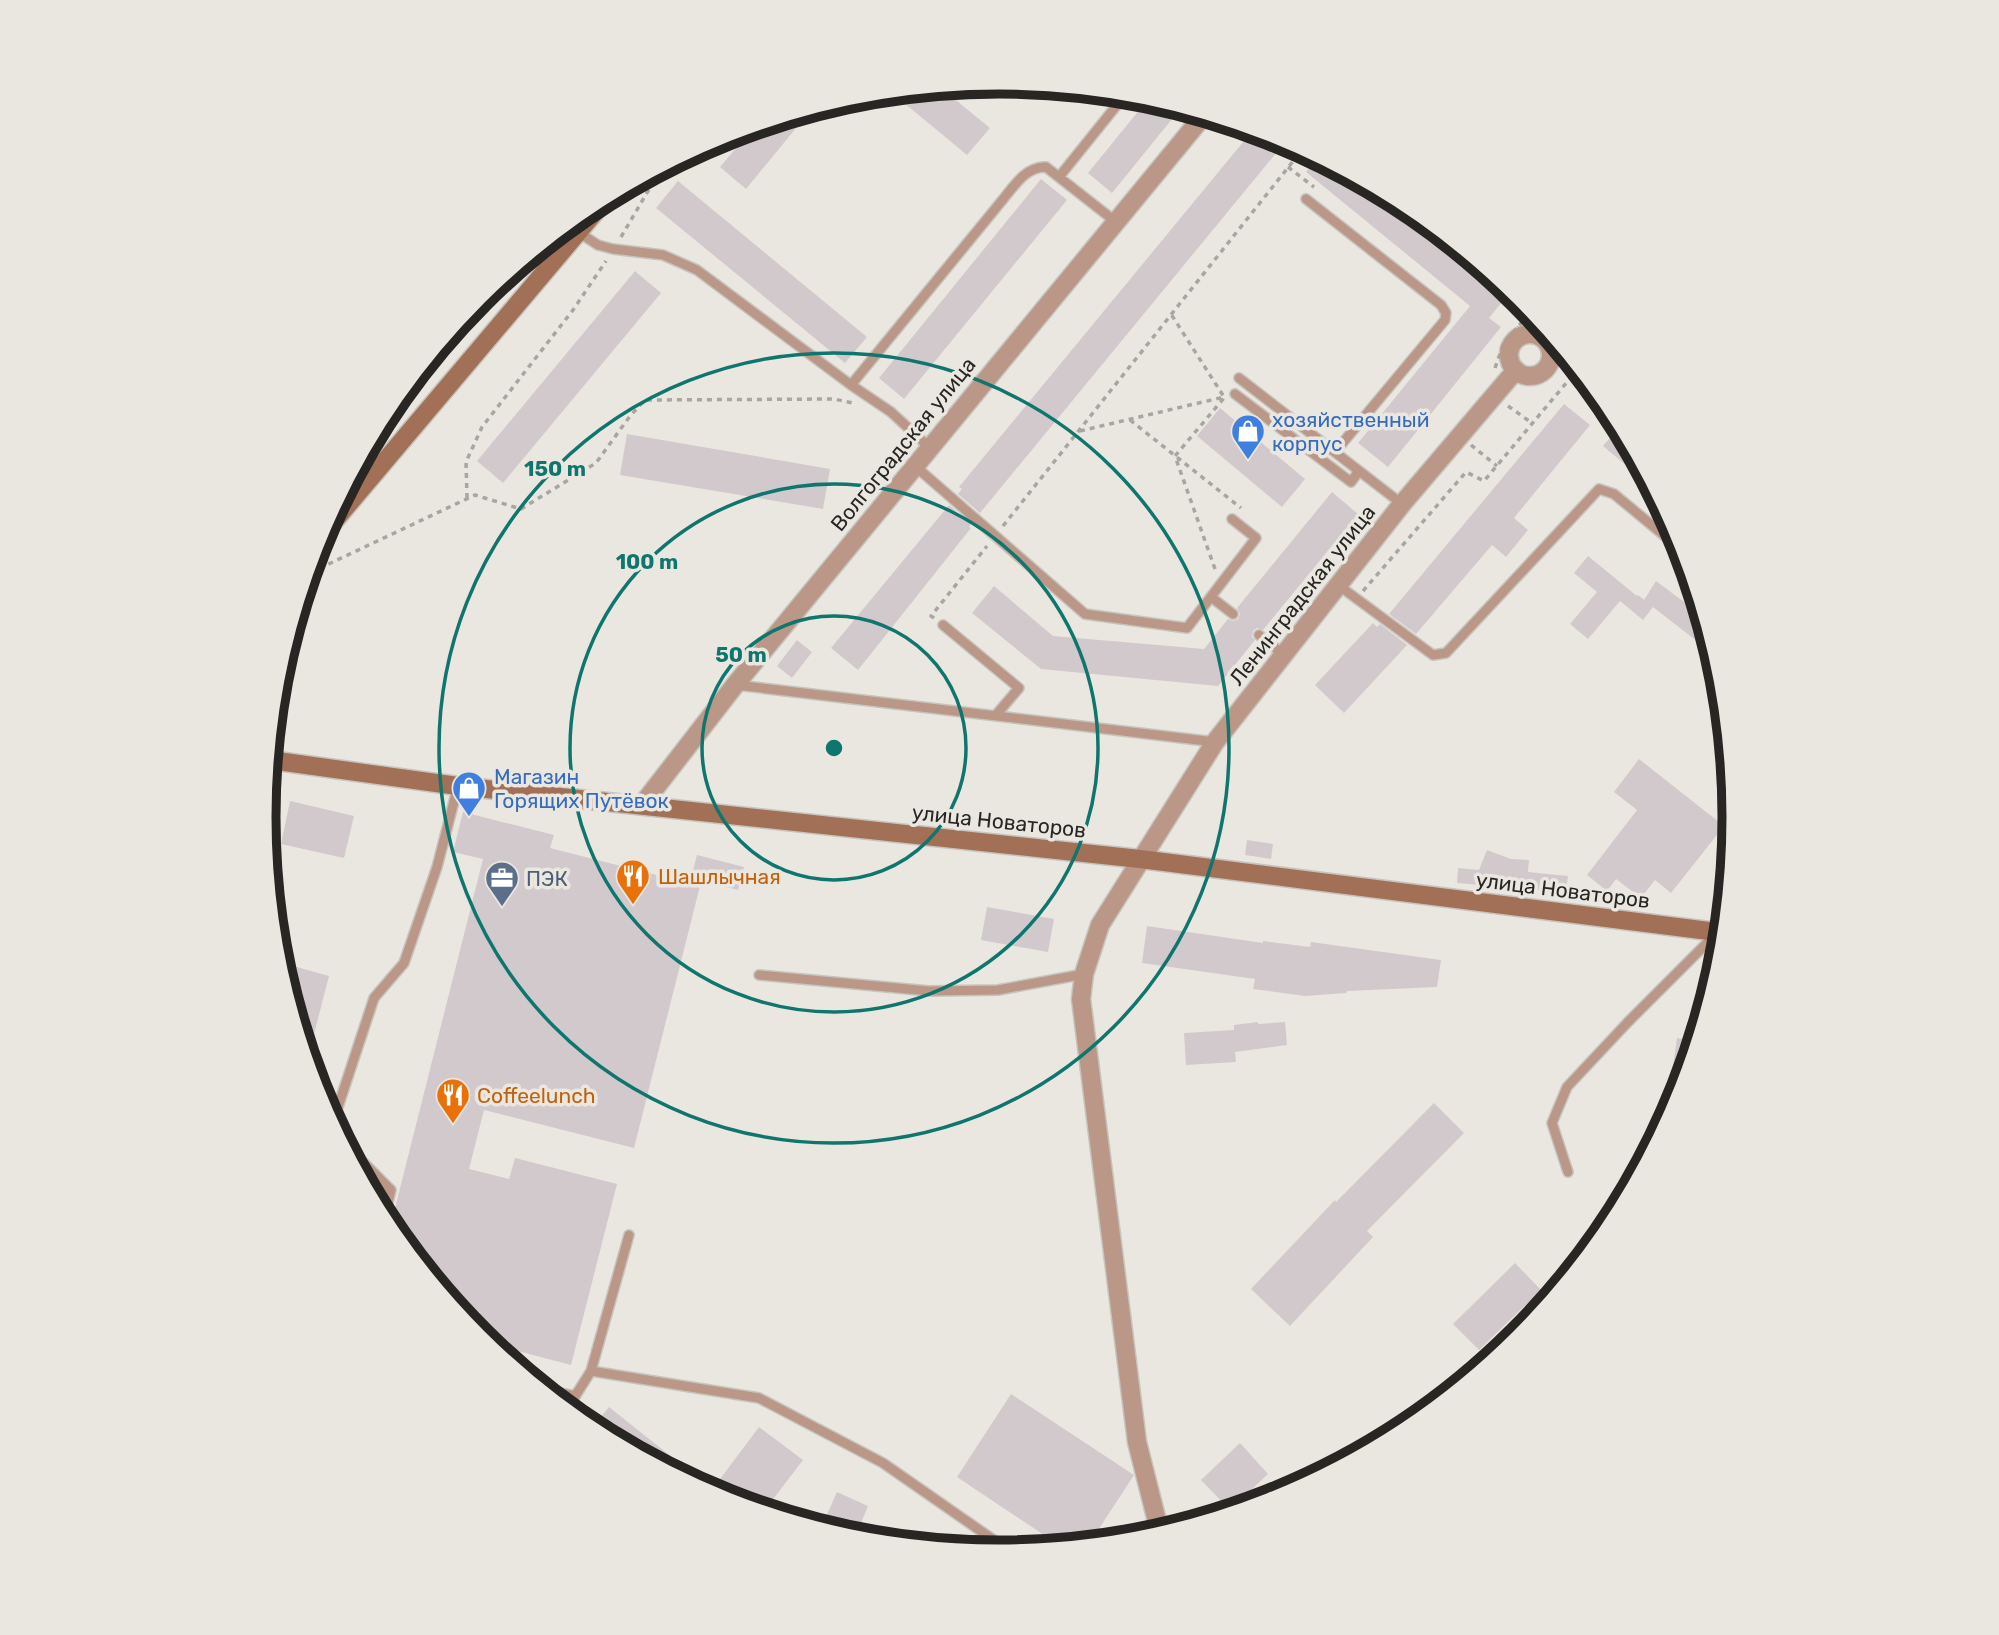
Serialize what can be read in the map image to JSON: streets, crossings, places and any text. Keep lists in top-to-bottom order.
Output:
{
  "streets": {
    "street": ["Волгоградская улица", "Ленинградская улица", "улица Новаторов"]
  },
  "crossings": [
    ["Волгоградская улица", "улица Новаторов"],
    ["Ленинградская улица", "улица Новаторов"]
  ],
  "places": {
    "shop": ["хозяйственный корпус", "Магазин Горящих Путёвок"],
    "restaurant": ["Шашлычная", "Coffeelunch"],
    "office": ["ПЭК"]
  },
  "rings": ["150 m", "100 m", "50 m"]
}
